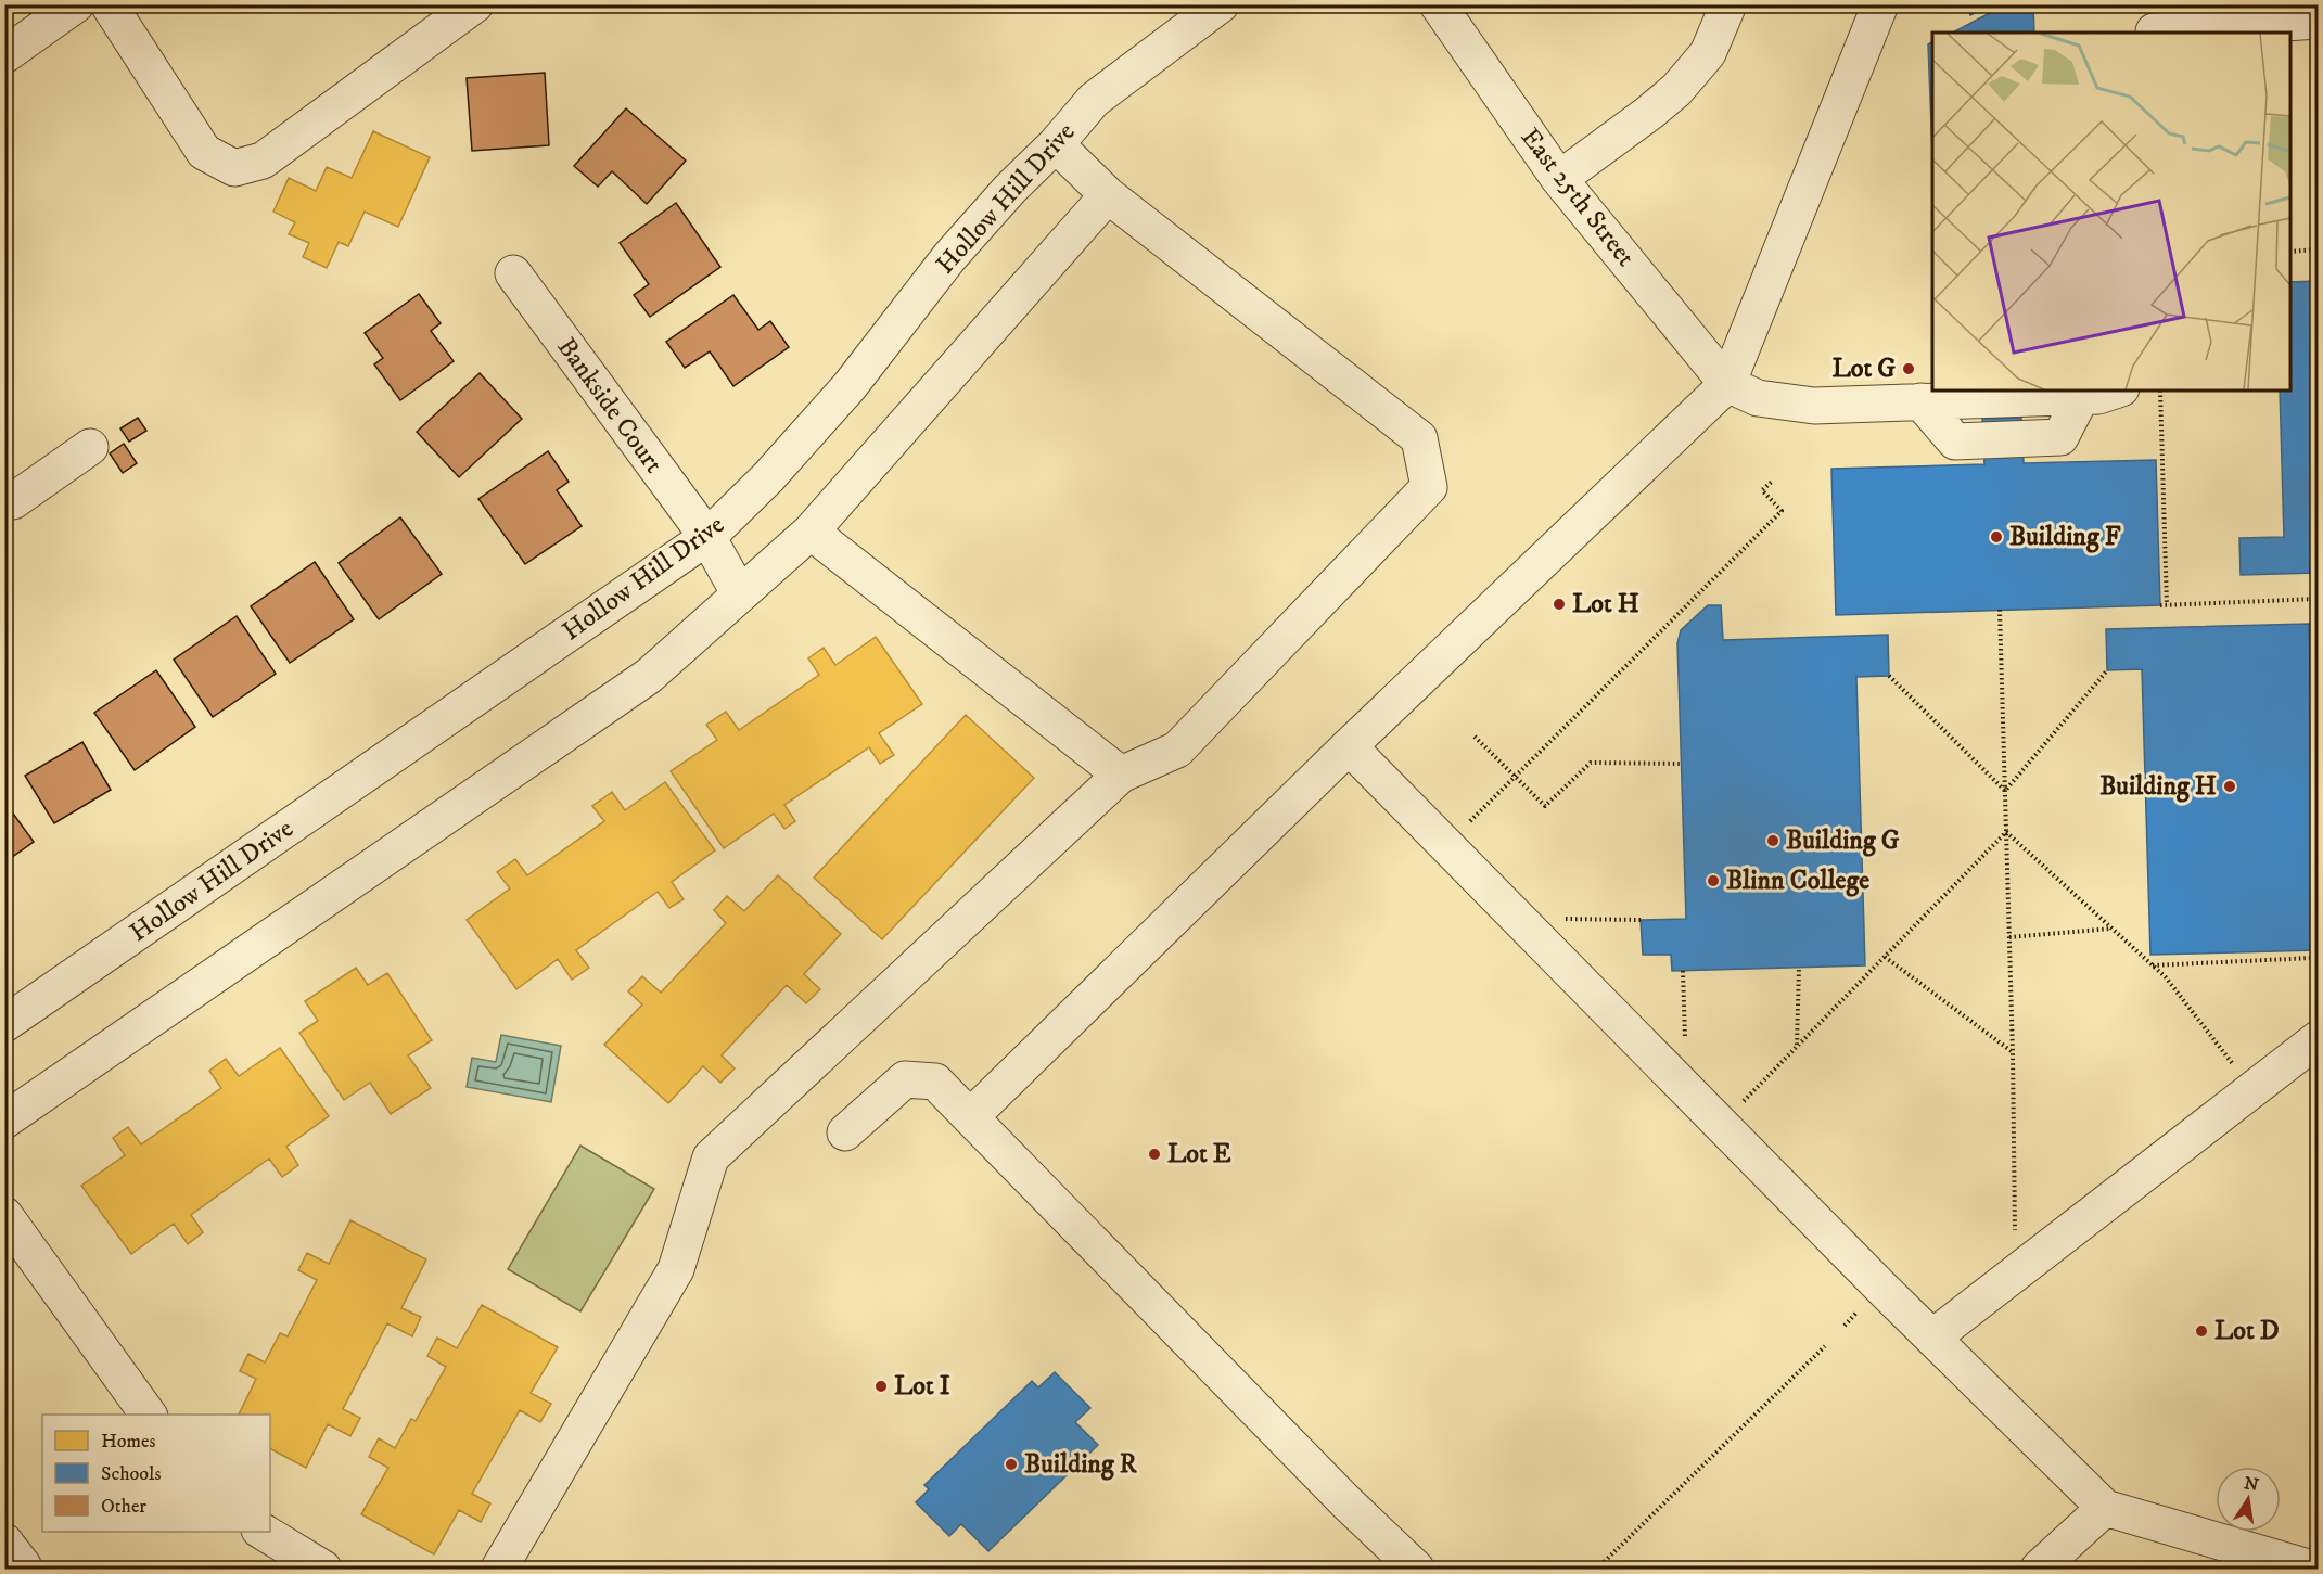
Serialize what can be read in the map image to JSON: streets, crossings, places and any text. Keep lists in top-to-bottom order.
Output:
{
  "streets": {
    "street": ["East 25th Street", "Hollow Hill Drive", "Bankside Court"]
  },
  "crossings": [
    ["Hollow Hill Drive", "Bankside Court"]
  ],
  "places": [
    "Lot G",
    "Building F",
    "Lot H",
    "Building H",
    "Building G",
    "Blinn College",
    "Lot E",
    "Lot D",
    "Lot I",
    "Building R"
  ],
  "legend": ["Homes", "Schools", "Other"],
  "north": "top"
}
